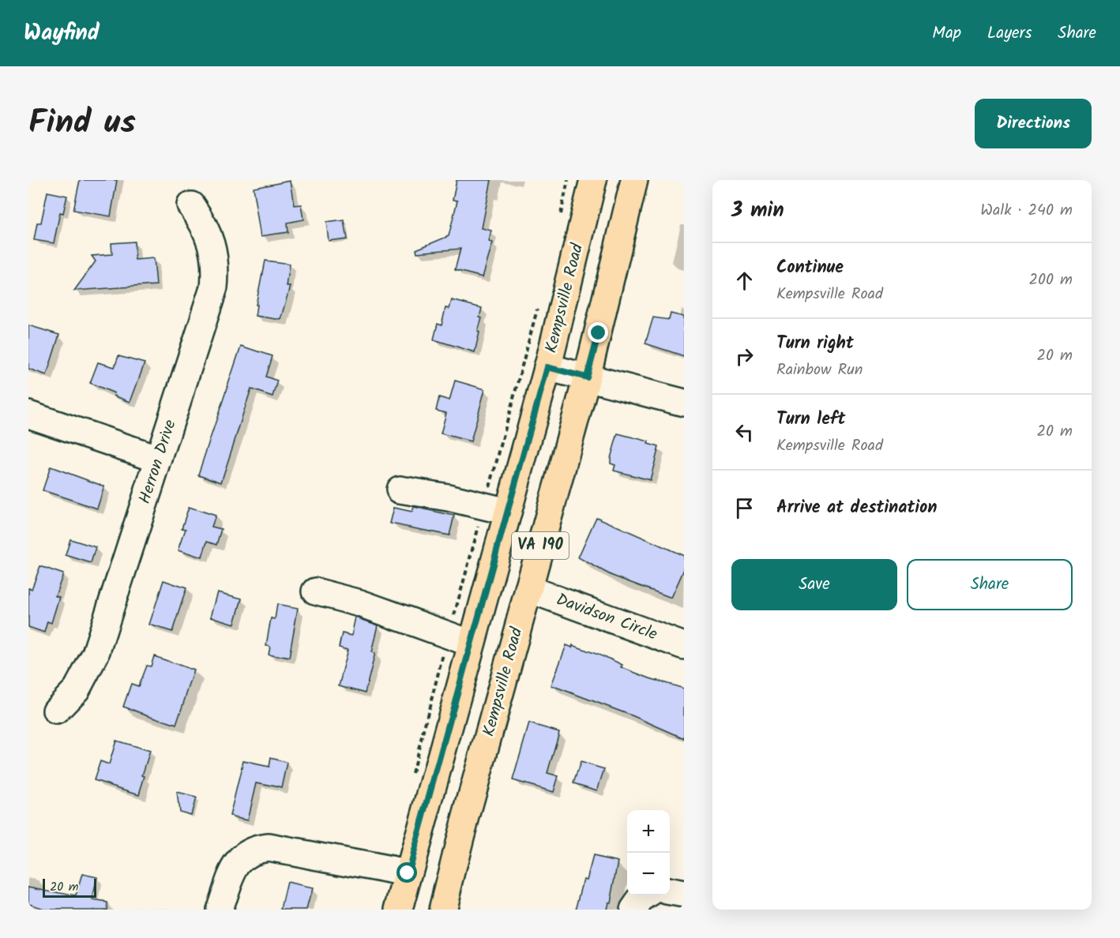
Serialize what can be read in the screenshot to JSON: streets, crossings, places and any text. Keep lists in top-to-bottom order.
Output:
{
  "streets": {
    "main road": ["Kempsville Road", "VA 190"],
    "street": ["Herron Drive", "Davidson Circle"]
  },
  "crossings": [
    ["Kempsville Road", "Davidson Circle"]
  ],
  "scale_bar": "20 m",
  "page": {
    "header": "Wayfind",
    "nav": ["Map", "Layers", "Share"],
    "title": "Find us",
    "buttons": [
      "Directions",
      ["Save", "Share"]
    ],
    "heading": ["3 min", "Walk · 240 m"],
    "list": [
      ["Continue", "Kempsville Road", "200 m"],
      ["Turn right", "Rainbow Run", "20 m"],
      ["Turn left", "Kempsville Road", "20 m"],
      "Arrive at destination"
    ],
    "map_buttons": ["+", "−"],
    "scale": "20 m"
  }
}
